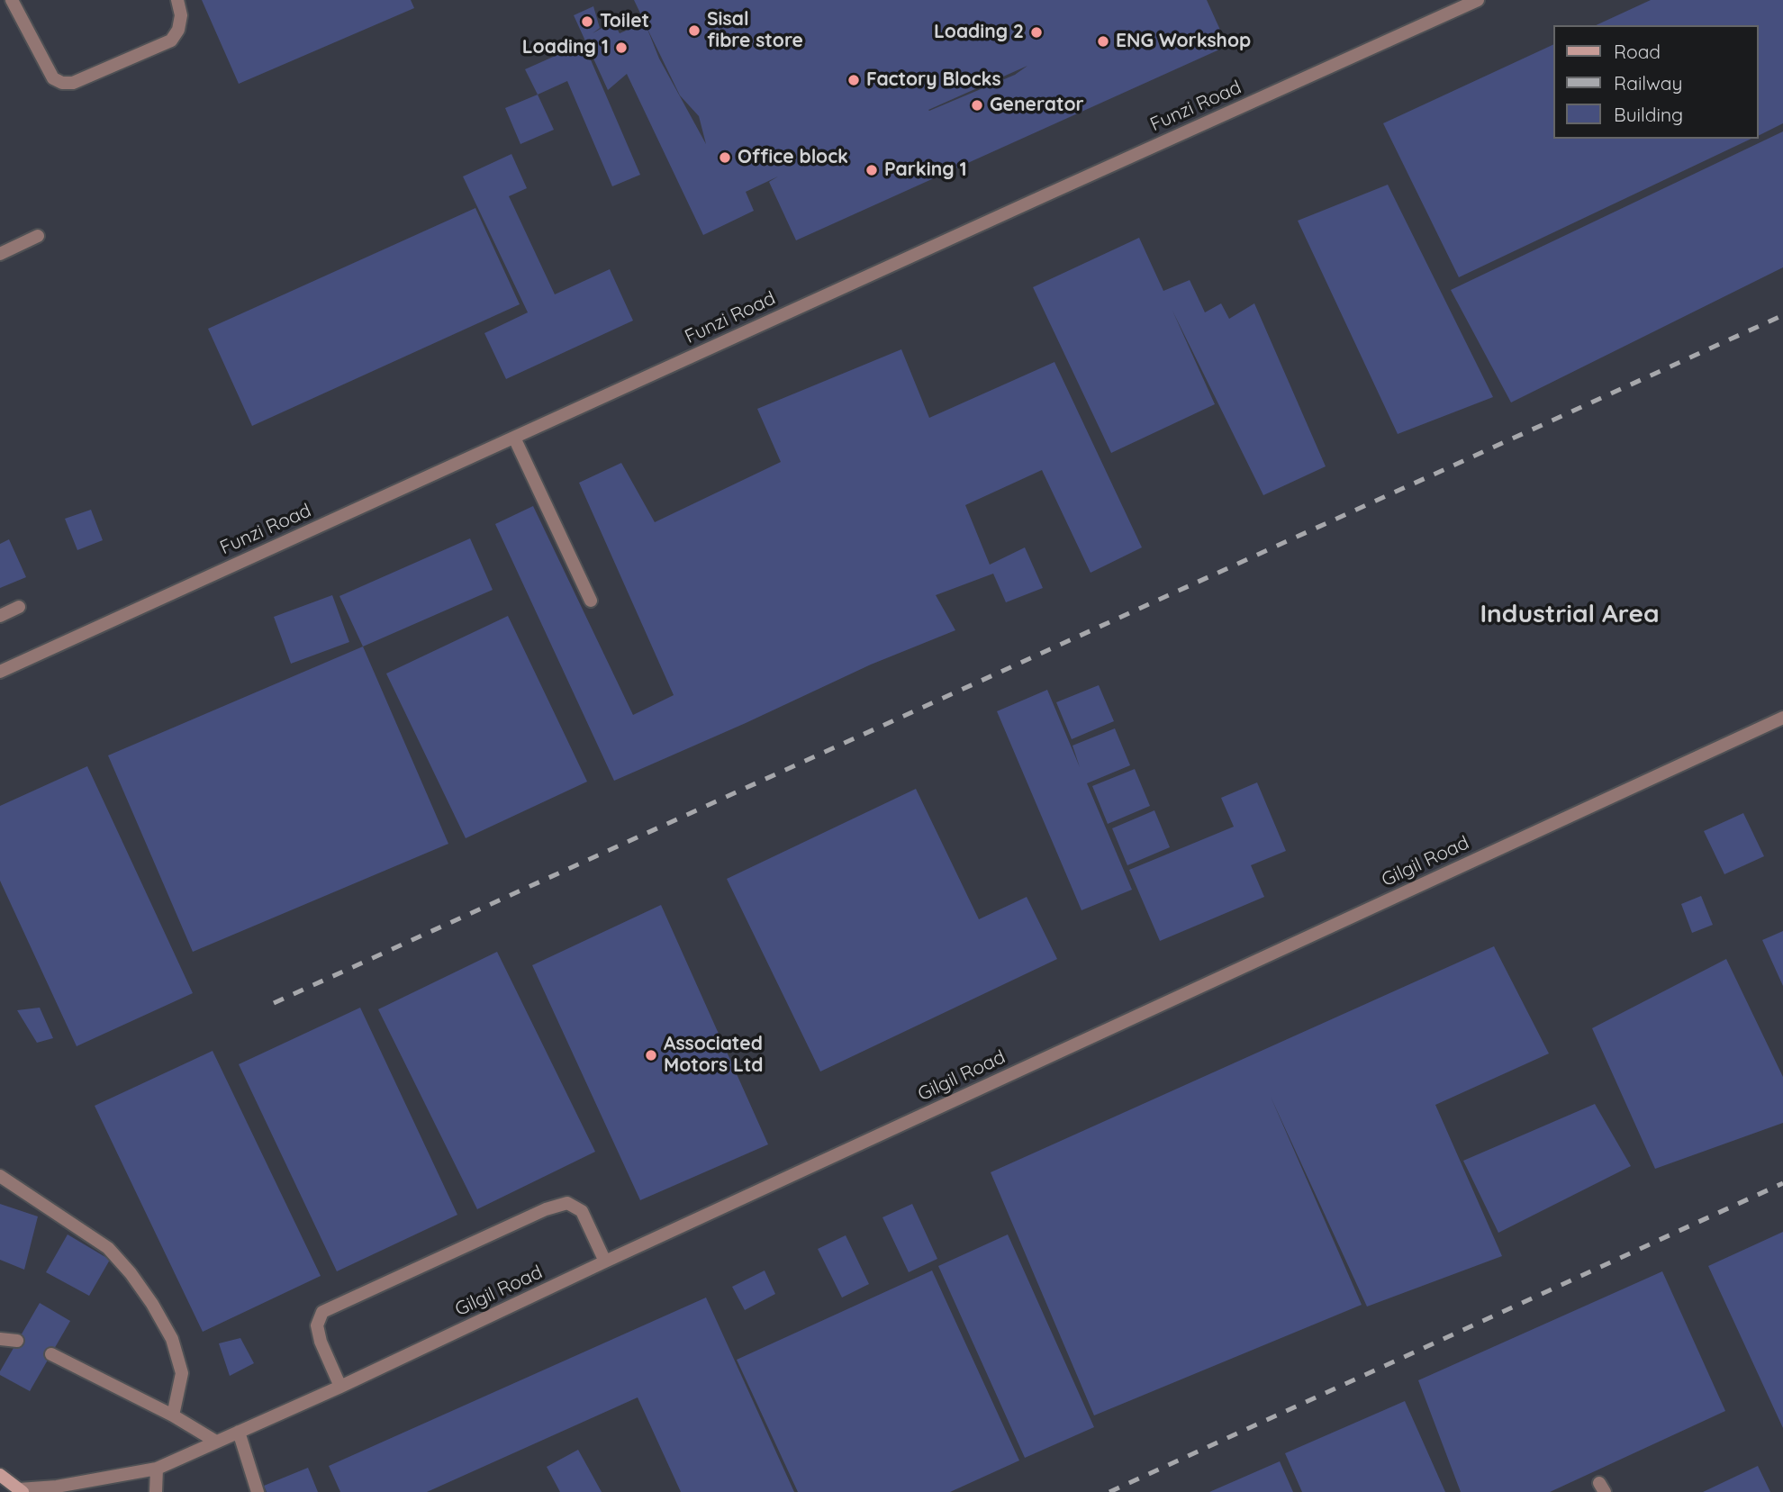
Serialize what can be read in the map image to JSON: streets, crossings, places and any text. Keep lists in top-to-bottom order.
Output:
{
  "streets": {
    "lane": ["Funzi Road", "Gilgil Road"]
  },
  "districts": ["Industrial Area"],
  "places": [
    "Toilet",
    "Sisal fibre store",
    "Loading 2",
    "ENG Workshop",
    "Loading 1",
    "Factory Blocks",
    "Generator",
    "Office block",
    "Parking 1",
    "Associated Motors Ltd"
  ],
  "legend": ["Road", "Railway", "Building"]
}
